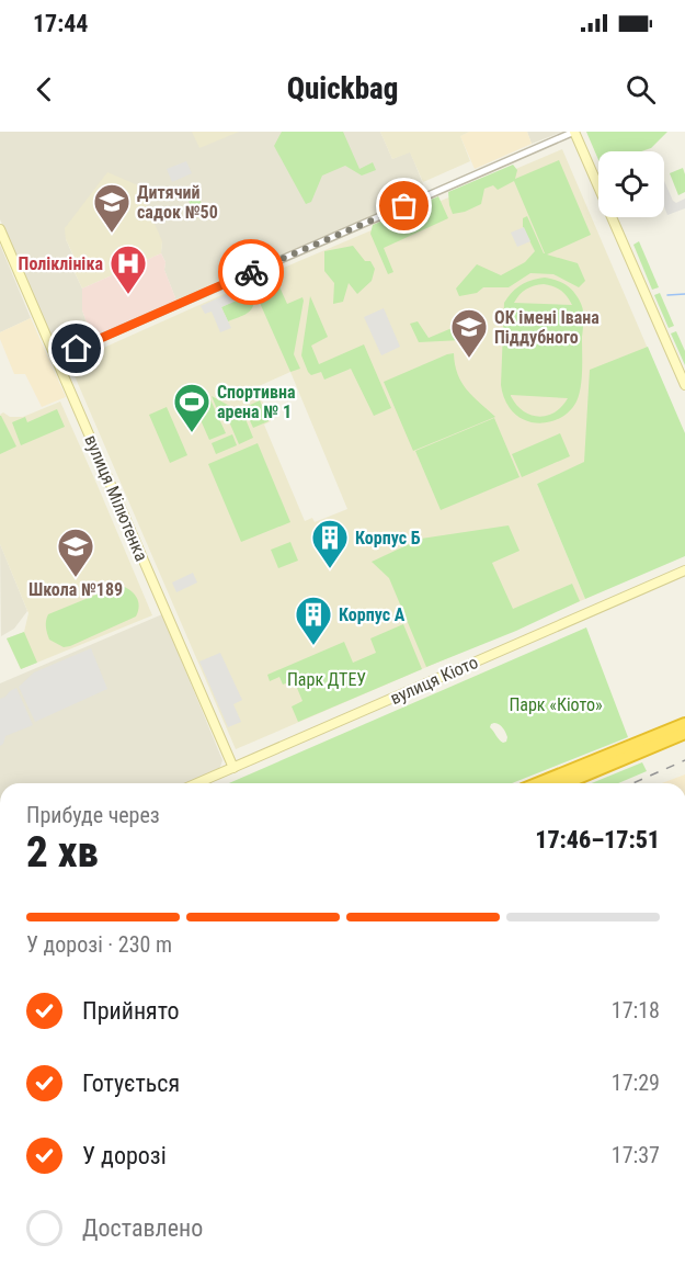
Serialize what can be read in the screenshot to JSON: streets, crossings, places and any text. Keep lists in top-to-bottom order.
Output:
{
  "streets": {
    "street": ["вулиця Мілютенка", "вулиця Кіото"]
  },
  "crossings": [
    ["вулиця Мілютенка", "вулиця Кіото"]
  ],
  "parks": ["Парк ДТЕУ", "Парк «Кіото»"],
  "places": {
    "school or university": ["Дитячий садок №50", "ОК імені Івана Піддубного", "Школа №189"],
    "hospital": ["Поліклініка"],
    "sports": ["Спортивна арена № 1"],
    "building": ["Корпус Б", "Корпус А"]
  },
  "page": {
    "status": "17:44",
    "header": "Quickbag",
    "heading": ["2 хв", "Прибуде через", "17:46–17:51"],
    "bar": "У дорозі · 230 m",
    "list": [
      ["Прийнято", "17:18"],
      ["Готується", "17:29"],
      ["У дорозі", "17:37"],
      "Доставлено"
    ]
  }
}
